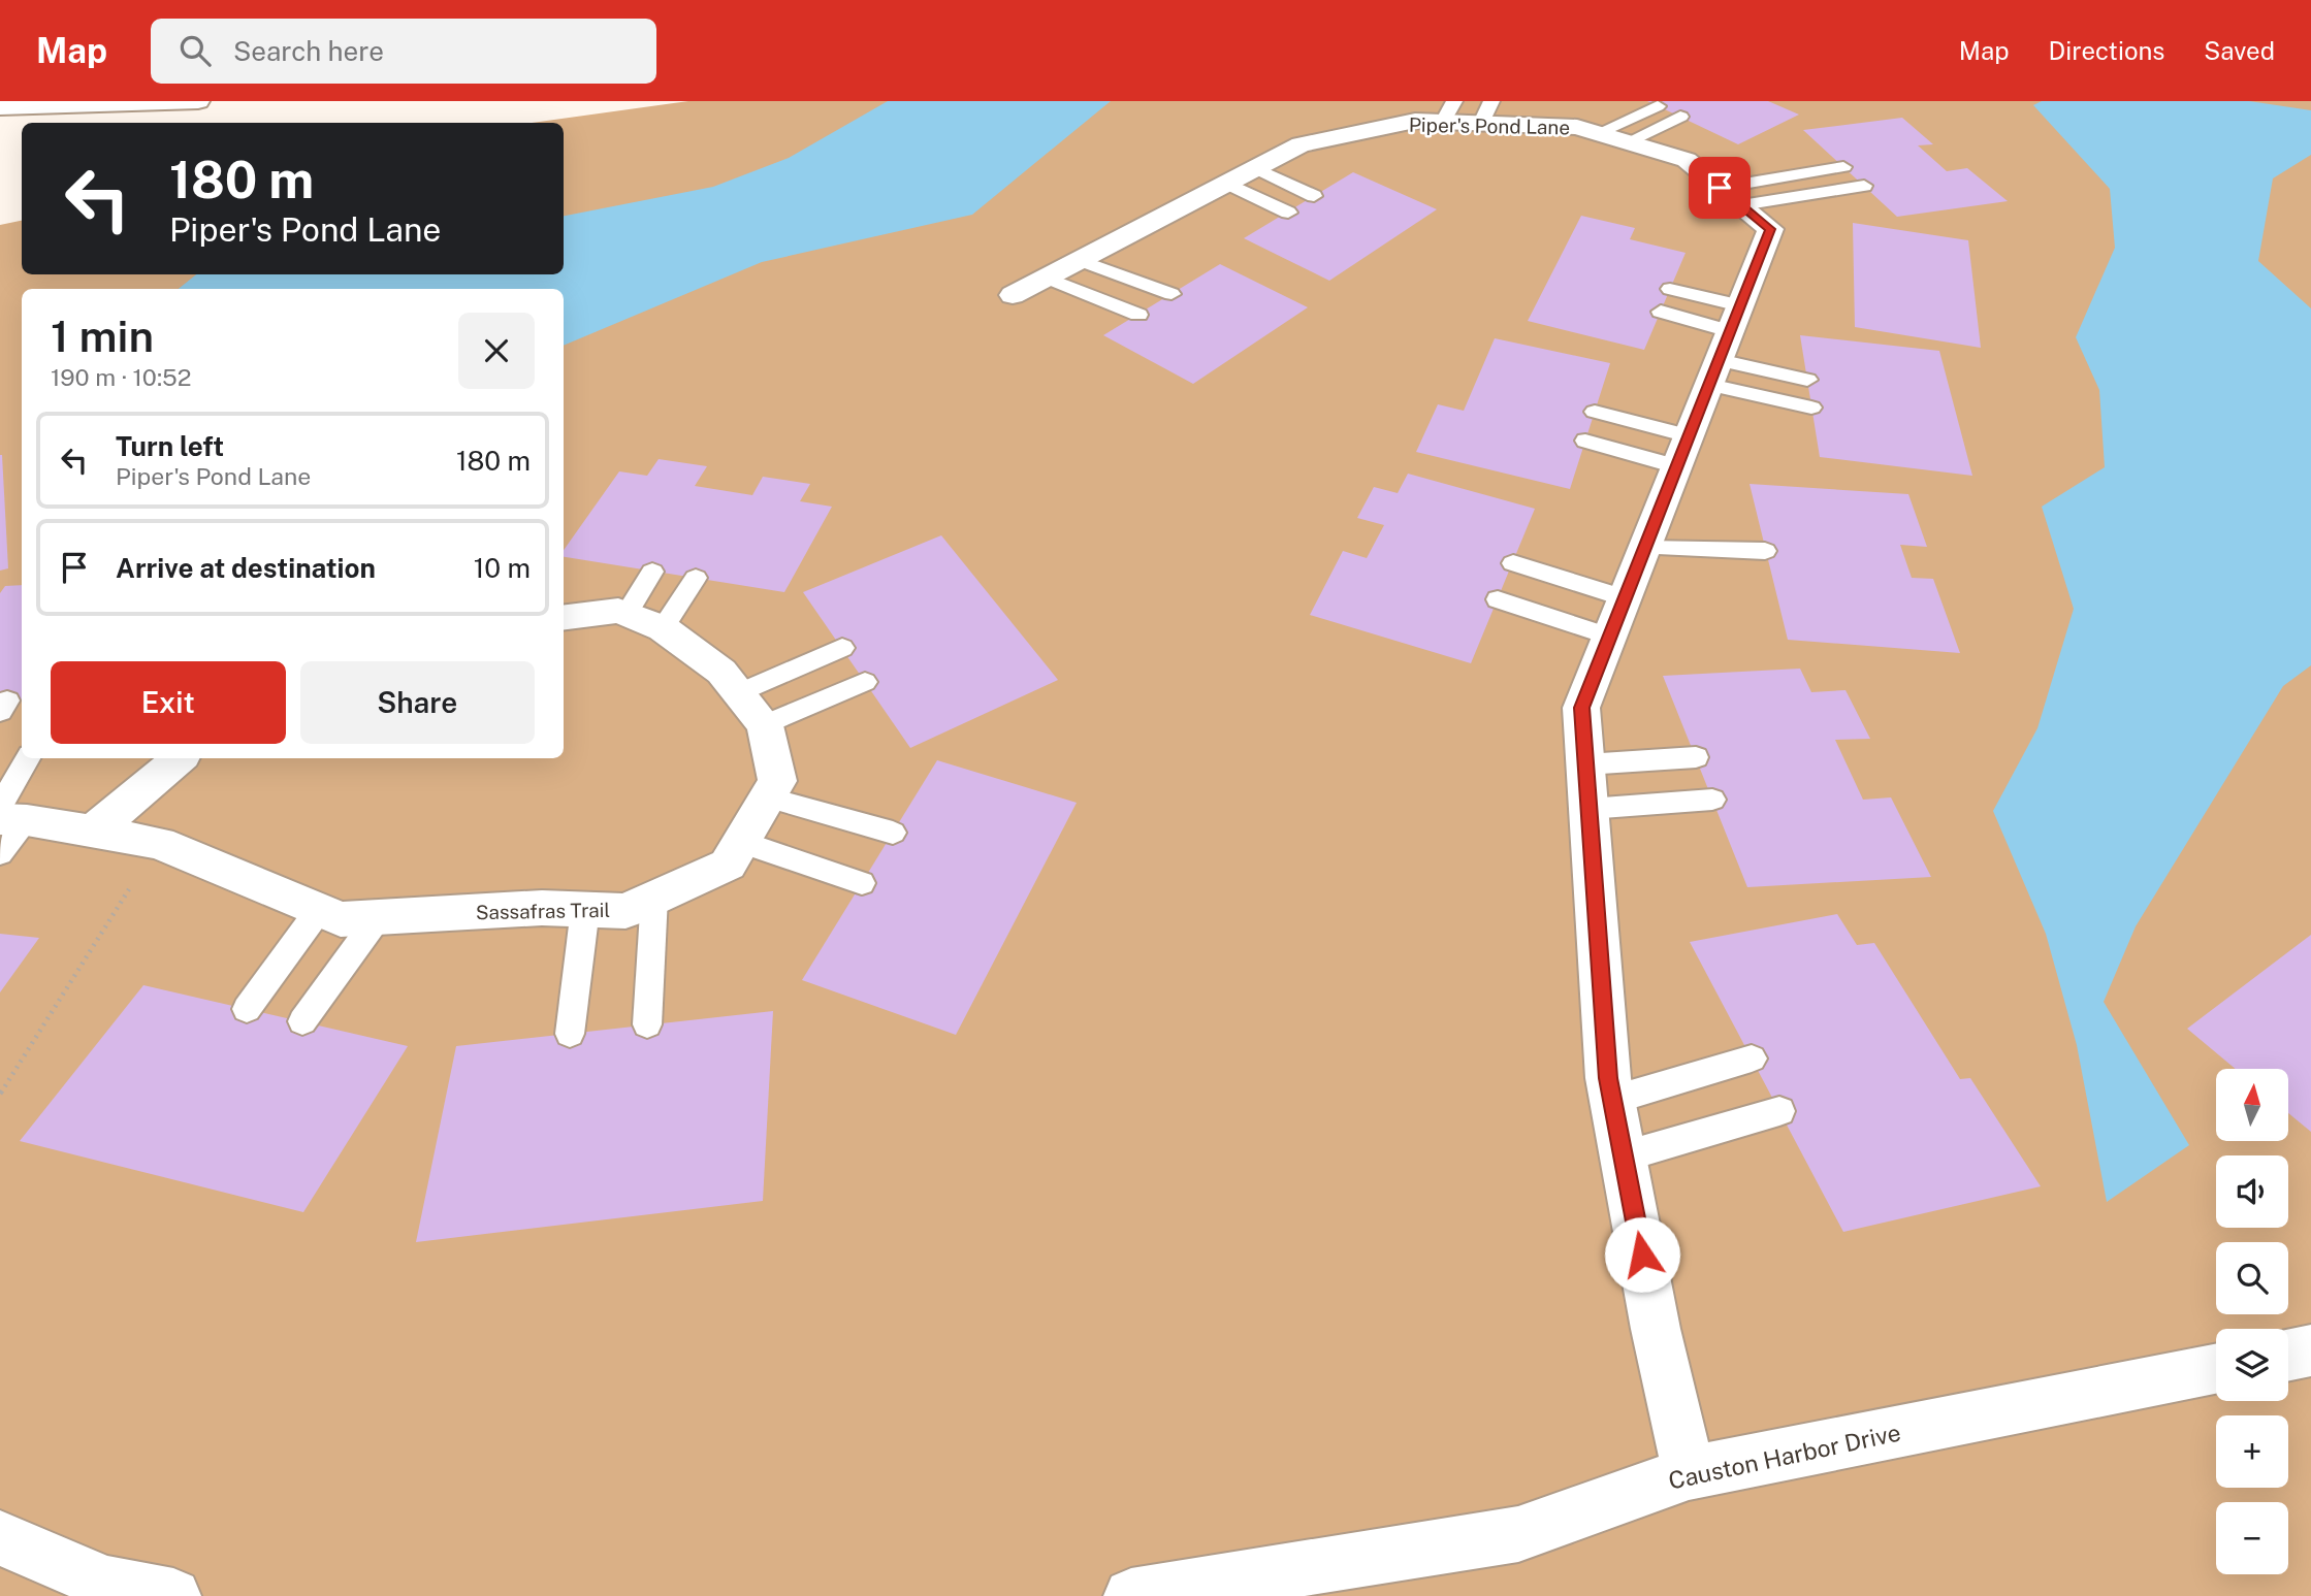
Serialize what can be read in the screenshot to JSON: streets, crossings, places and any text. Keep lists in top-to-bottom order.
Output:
{
  "streets": {
    "street": ["Piper's Pond Lane", "Sassafras Trail", "Causton Harbor Drive"]
  },
  "crossings": [
    ["Piper's Pond Lane", "Causton Harbor Drive"]
  ],
  "north": "top",
  "page": {
    "header": "Map",
    "search": "Search here",
    "nav": ["Map", "Directions", "Saved"],
    "turn": ["180 m", "Piper's Pond Lane"],
    "heading": ["1 min", "190 m · 10:52"],
    "list": [
      {
        "name": "Turn left",
        "note": "Piper's Pond Lane",
        "value": "180 m"
      },
      {
        "name": "Arrive at destination",
        "value": "10 m"
      }
    ],
    "buttons": ["Exit", "Share"],
    "map_buttons": ["+", "−"]
  }
}
